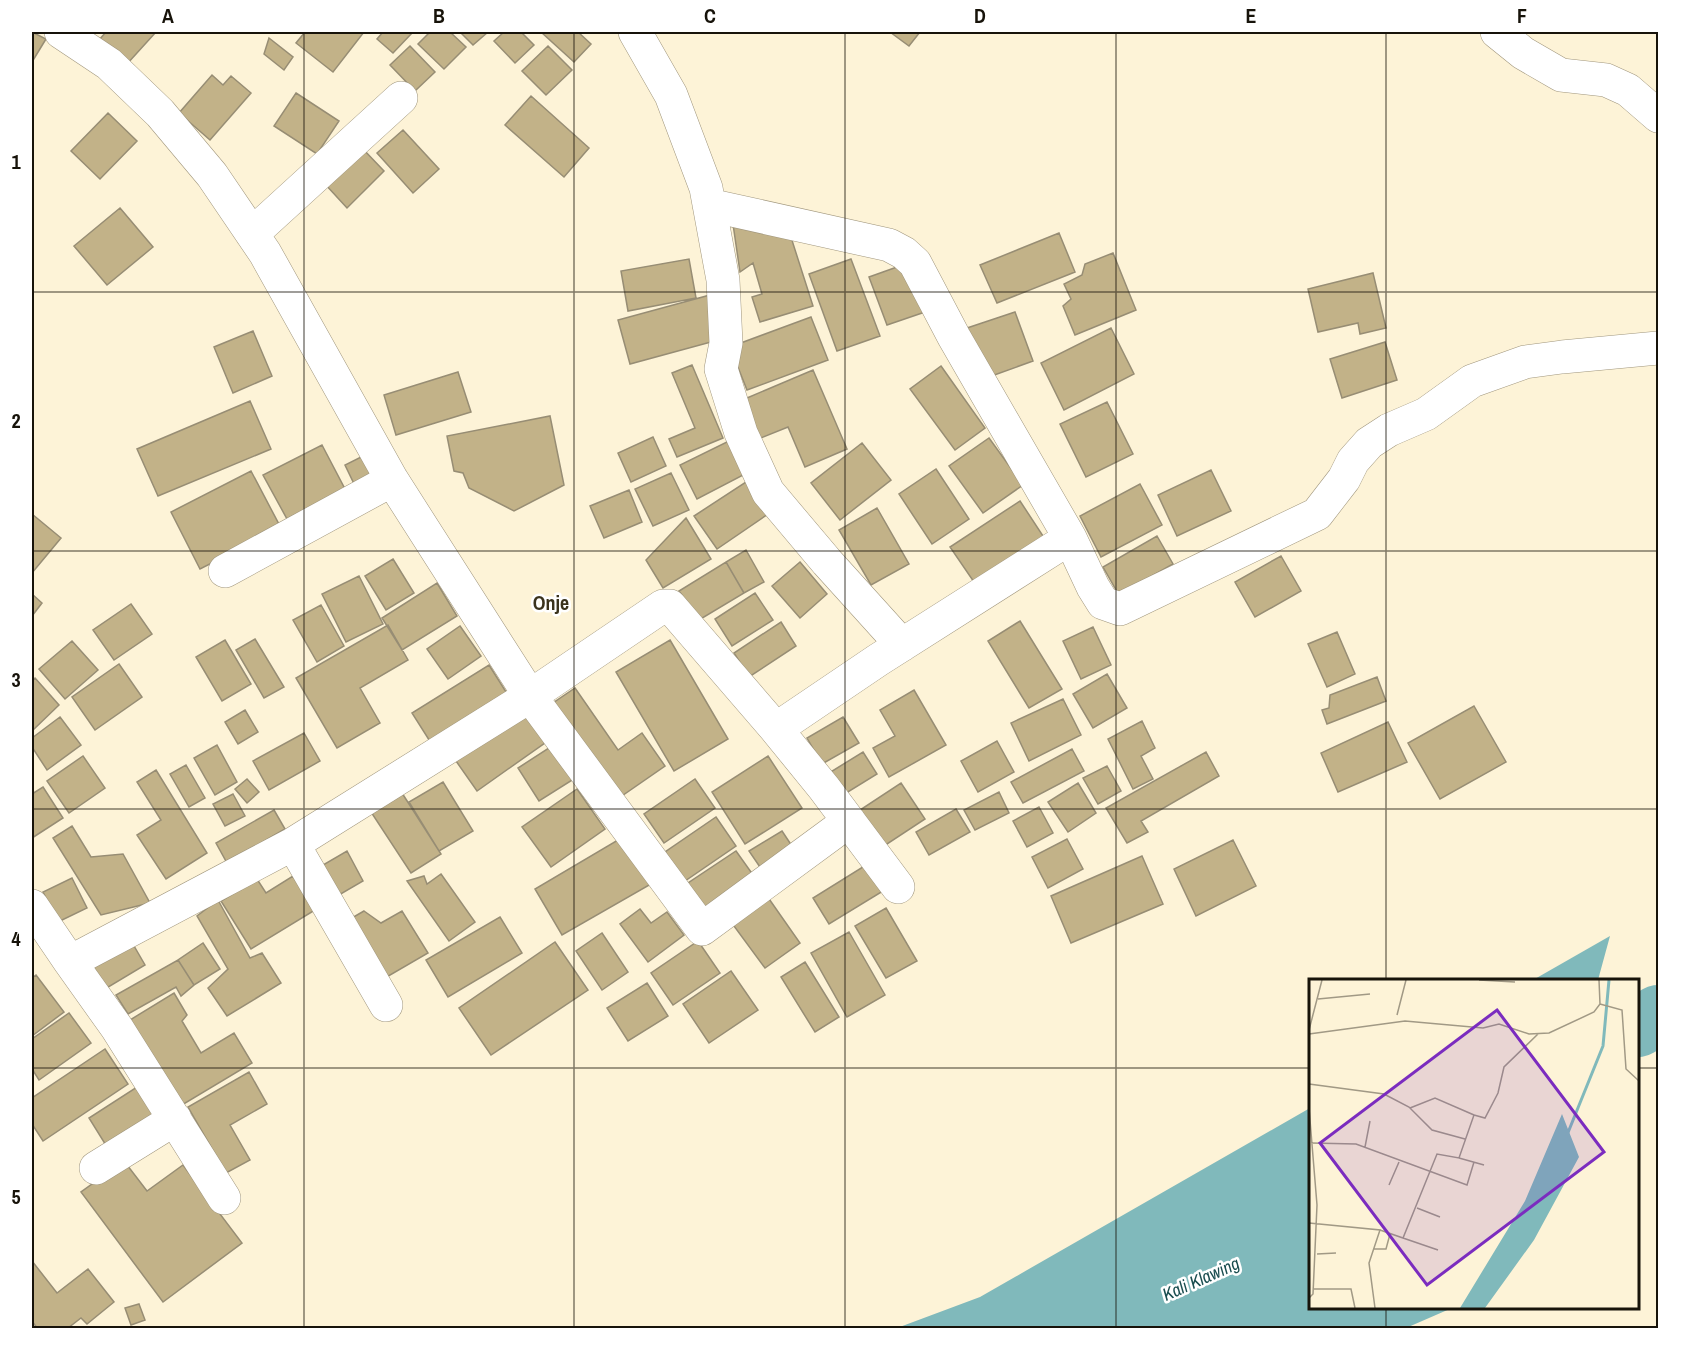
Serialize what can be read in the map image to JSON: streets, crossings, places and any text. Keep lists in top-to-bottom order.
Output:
{
  "districts": ["Onje"],
  "water": ["Kali Klawing"],
  "grid": {
    "columns": [
      "A",
      "B",
      "C",
      "D",
      "E",
      "F"
    ],
    "rows": [
      "1",
      "2",
      "3",
      "4",
      "5"
    ]
  }
}
